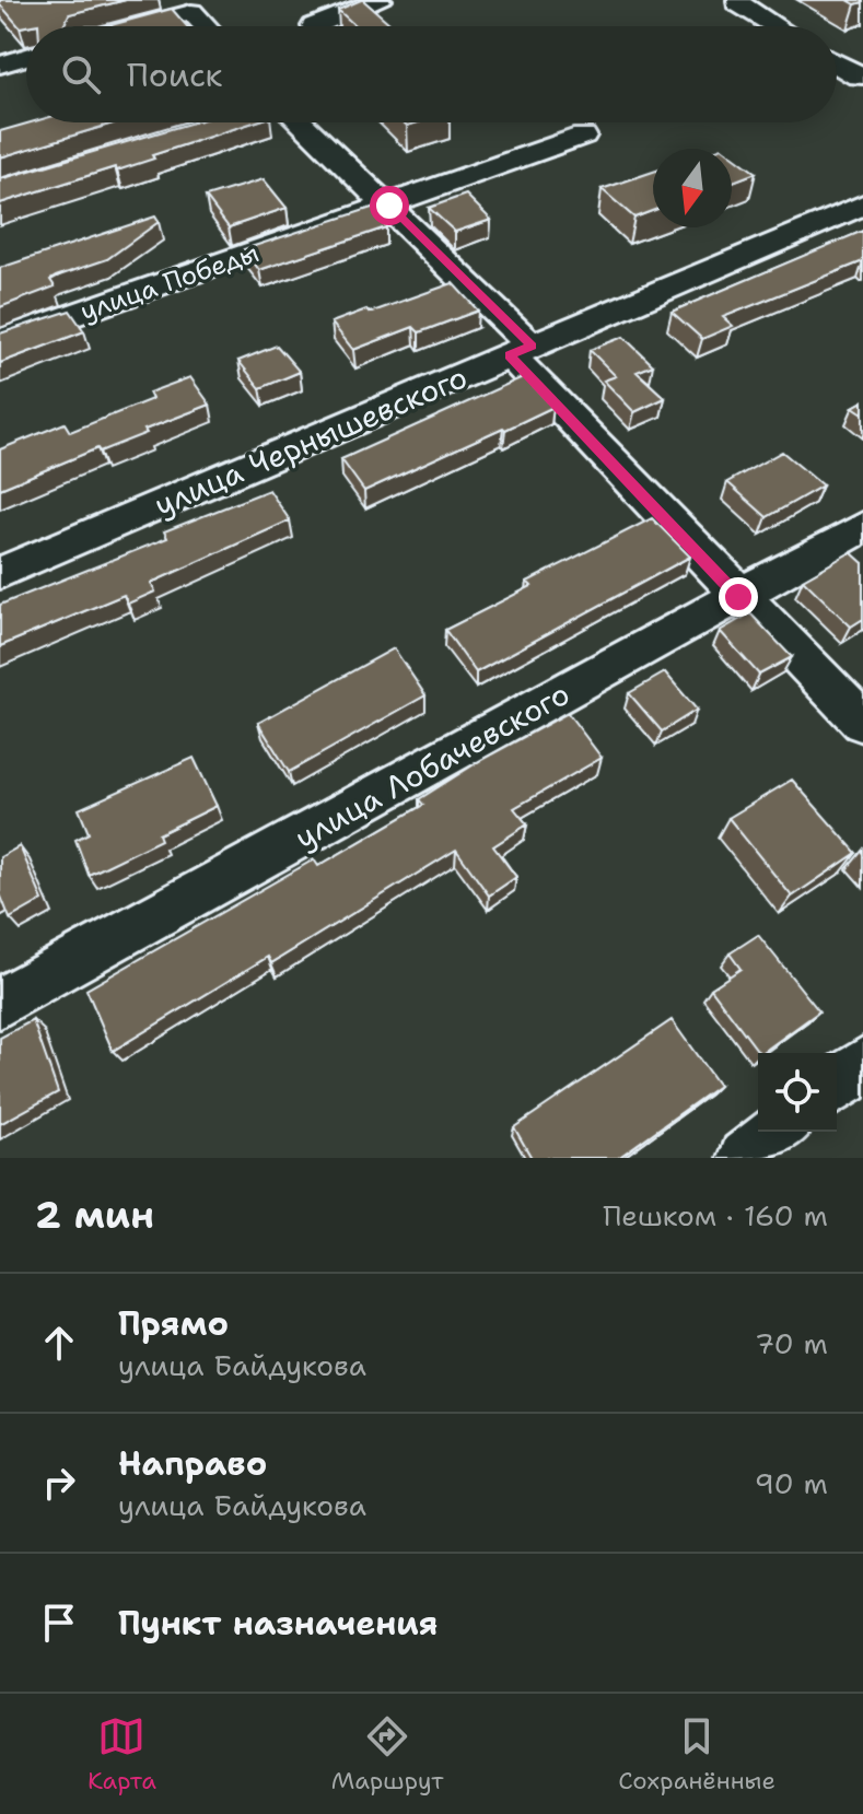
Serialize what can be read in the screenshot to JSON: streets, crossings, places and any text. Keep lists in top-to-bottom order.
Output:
{
  "streets": {
    "street": ["улица Победы", "улица Чернышевского", "улица Лобачевского"]
  },
  "north": "bottom",
  "page": {
    "search": "Поиск",
    "heading": ["2 мин", "Пешком · 160 m"],
    "list": [
      ["Прямо", "улица Байдукова", "70 m"],
      ["Направо", "улица Байдукова", "90 m"],
      "Пункт назначения"
    ],
    "nav": ["Карта", "Маршрут", "Сохранённые"]
  }
}
